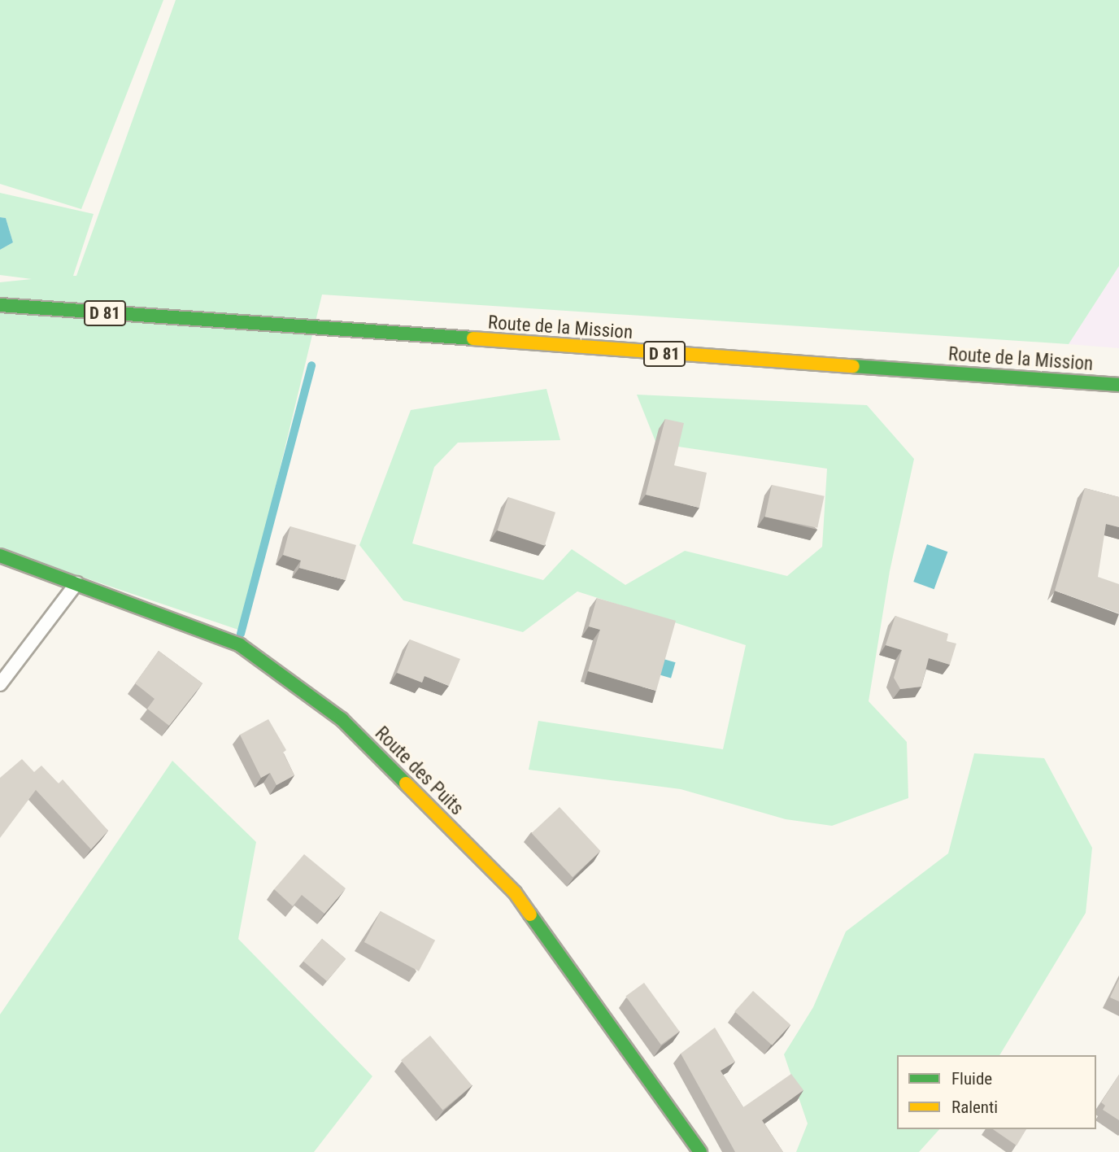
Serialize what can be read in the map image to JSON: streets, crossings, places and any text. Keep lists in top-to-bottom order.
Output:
{
  "streets": {
    "main road": ["D 81", "Route de la Mission", "Route des Puits"]
  },
  "legend": ["Fluide", "Ralenti"]
}
